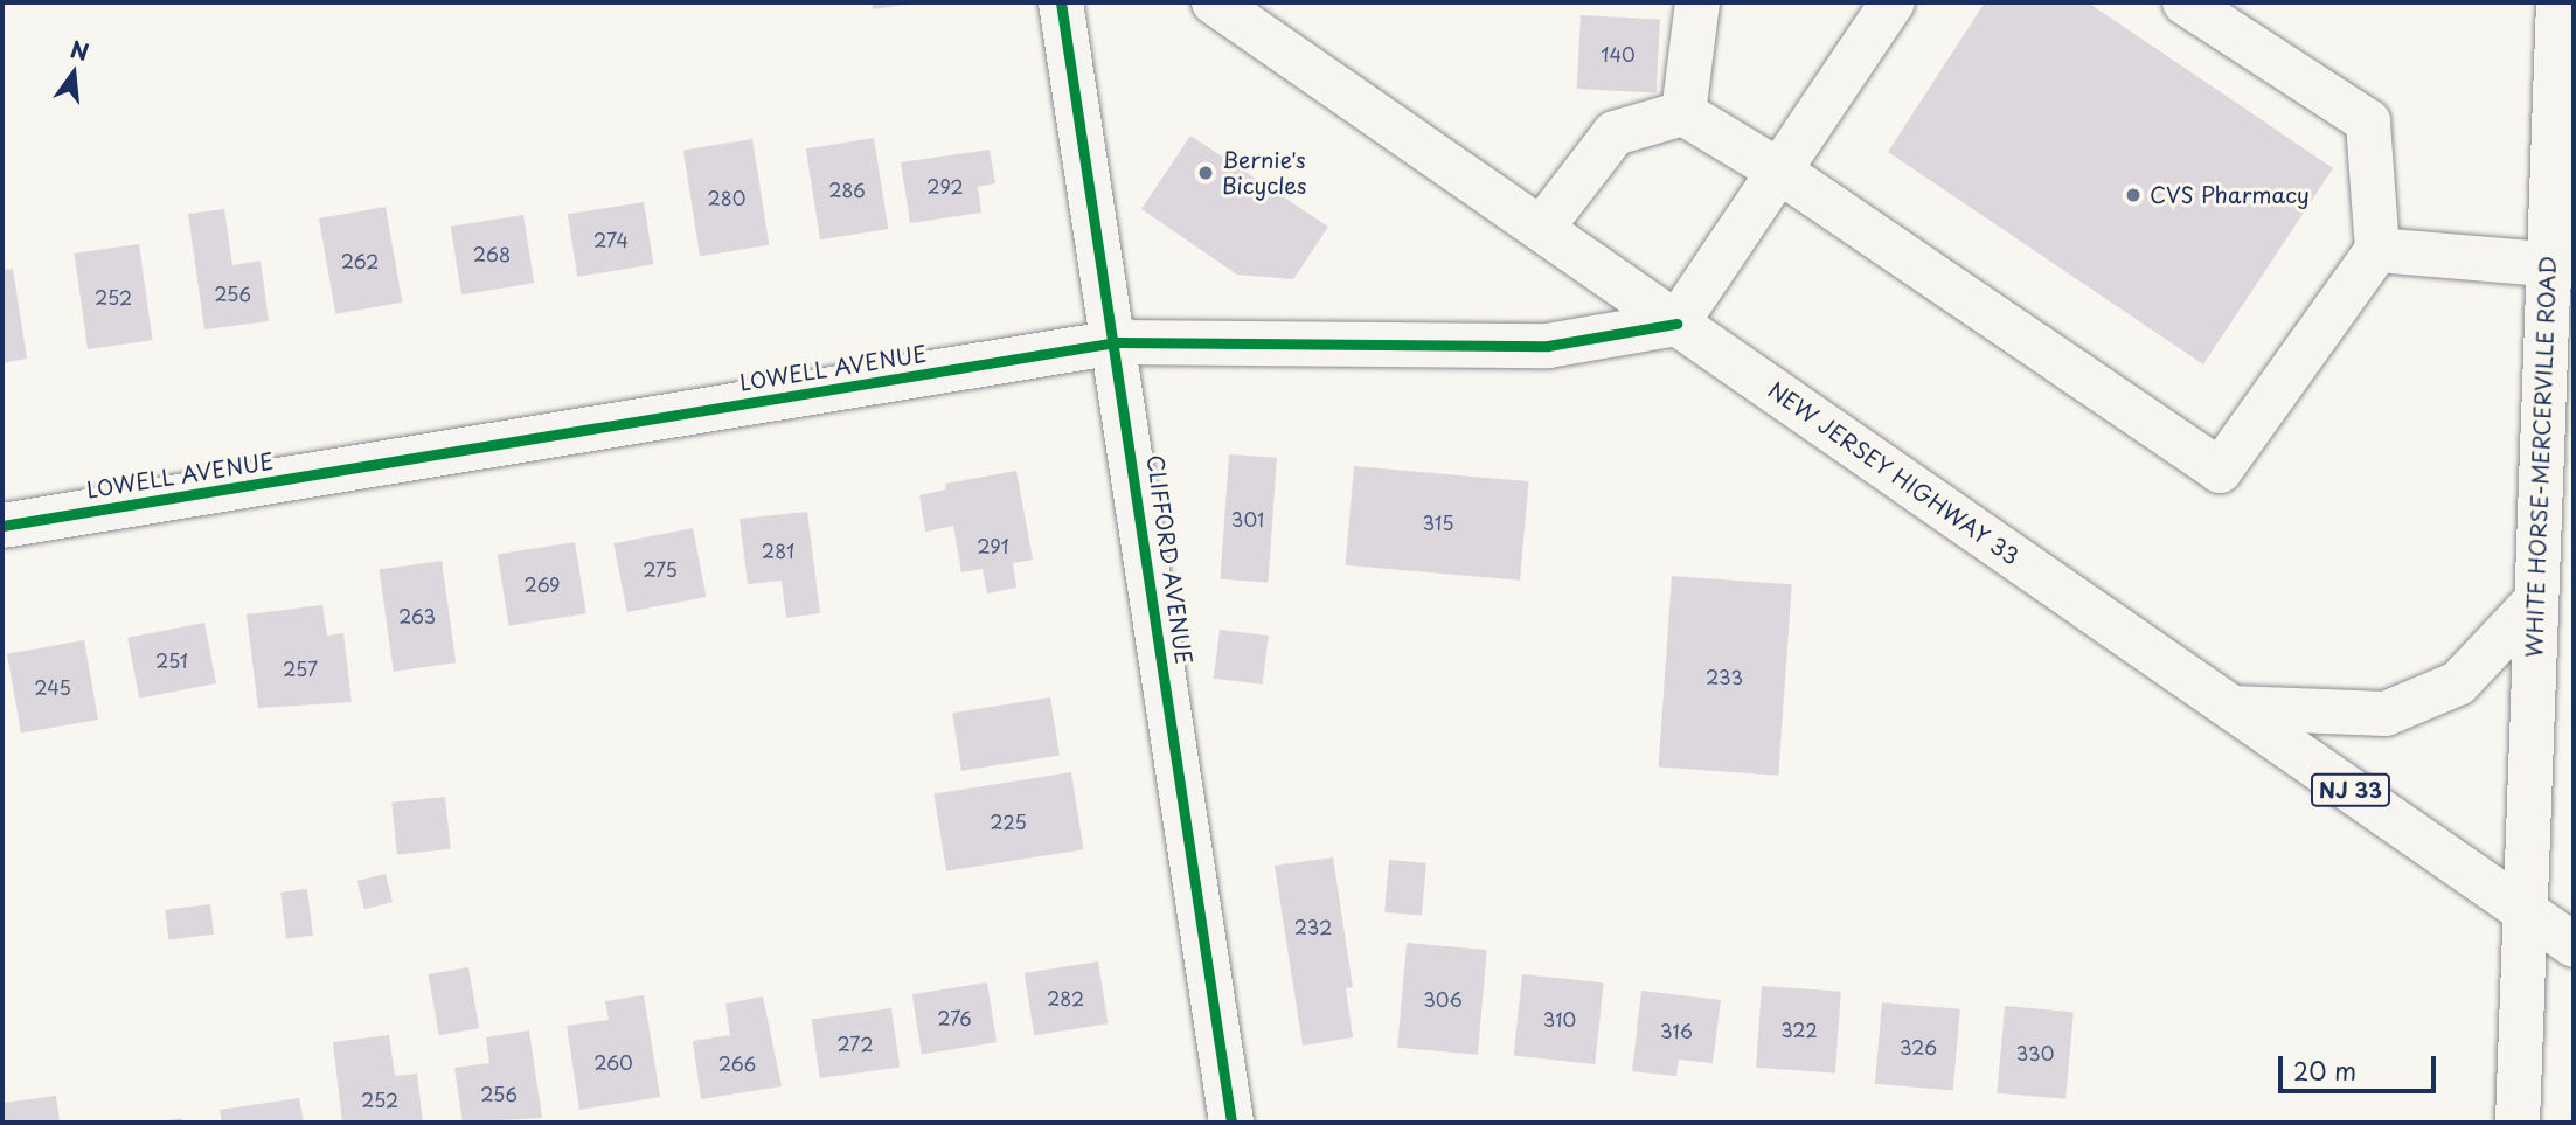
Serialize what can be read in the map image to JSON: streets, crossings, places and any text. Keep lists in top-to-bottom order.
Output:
{
  "streets": {
    "main road": [
      "LOWELL AVENUE",
      "WHITE HORSE-MERCERVILLE ROAD",
      "NEW JERSEY HIGHWAY 33",
      "CLIFFORD AVENUE",
      "NJ 33"
    ]
  },
  "crossings": [
    ["LOWELL AVENUE", "NEW JERSEY HIGHWAY 33"],
    ["LOWELL AVENUE", "CLIFFORD AVENUE"],
    ["WHITE HORSE-MERCERVILLE ROAD", "NEW JERSEY HIGHWAY 33"]
  ],
  "places": ["Bernie's Bicycles", "CVS Pharmacy"],
  "house_numbers": [
    "140",
    "292",
    "286",
    "280",
    "274",
    "268",
    "262",
    "256",
    "252",
    "301",
    "315",
    "291",
    "281",
    "275",
    "269",
    "263",
    "251",
    "257",
    "233",
    "245",
    "225",
    "232",
    "282",
    "306",
    "276",
    "310",
    "322",
    "316",
    "272",
    "326",
    "330",
    "260",
    "266",
    "256",
    "252"
  ],
  "scale_bar": "20 m",
  "north": "top"
}
